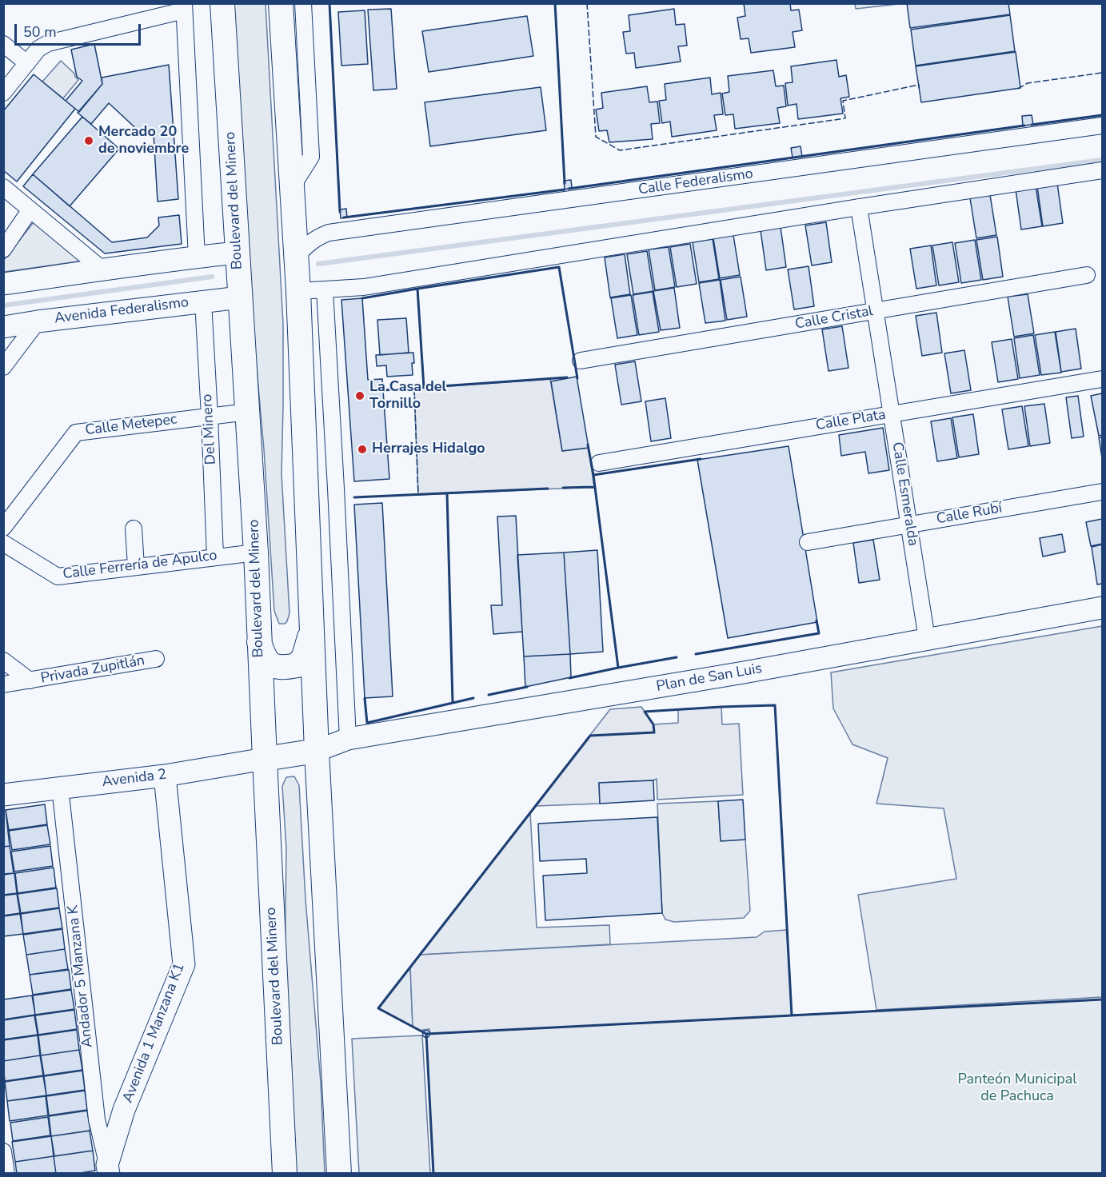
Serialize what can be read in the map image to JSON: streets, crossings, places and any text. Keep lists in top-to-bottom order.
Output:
{
  "streets": {
    "main road": ["Boulevard del Minero"],
    "street": [
      "Calle Federalismo",
      "Avenida Federalismo",
      "Calle Cristal",
      "Calle Plata",
      "Calle Metepec",
      "Del Minero",
      "Calle Esmeralda",
      "Calle Rubí",
      "Calle Ferrería de Apulco",
      "Privada Zupitlán",
      "Plan de San Luis",
      "Avenida 2",
      "Andador 5 Manzana K",
      "Avenida 1 Manzana K1"
    ]
  },
  "crossings": [
    ["Boulevard del Minero", "Avenida Federalismo"],
    ["Boulevard del Minero", "Calle Metepec"],
    ["Boulevard del Minero", "Calle Ferrería de Apulco"],
    ["Boulevard del Minero", "Avenida 2"],
    ["Avenida Federalismo", "Del Minero"],
    ["Calle Cristal", "Calle Esmeralda"],
    ["Calle Plata", "Calle Esmeralda"],
    ["Calle Metepec", "Del Minero"],
    ["Del Minero", "Calle Ferrería de Apulco"],
    ["Calle Esmeralda", "Calle Rubí"],
    ["Calle Esmeralda", "Plan de San Luis"],
    ["Avenida 2", "Andador 5 Manzana K"],
    ["Avenida 2", "Avenida 1 Manzana K1"],
    ["Andador 5 Manzana K", "Avenida 1 Manzana K1"]
  ],
  "parks": ["Panteón Municipal de Pachuca"],
  "places": ["Mercado 20 de noviembre", "La Casa del Tornillo", "Herrajes Hidalgo"],
  "scale_bar": "50 m"
}
